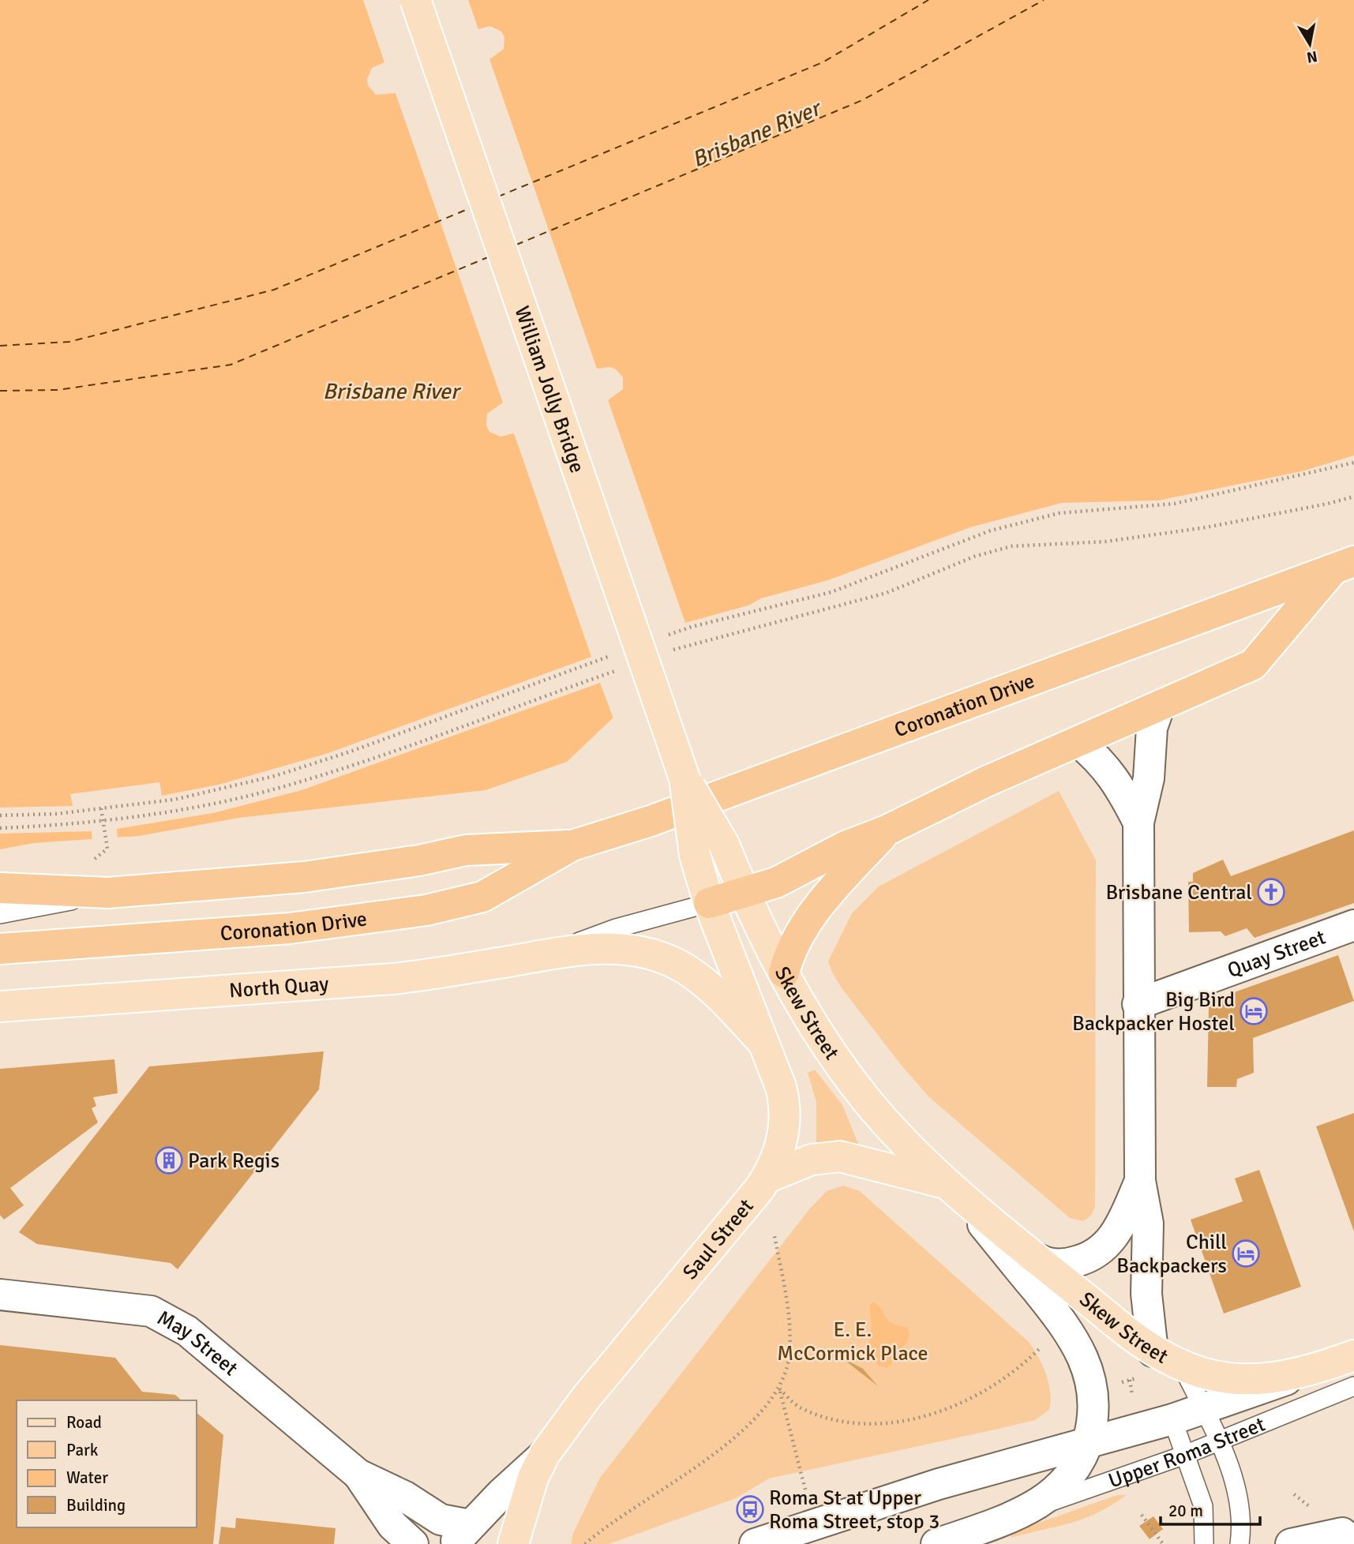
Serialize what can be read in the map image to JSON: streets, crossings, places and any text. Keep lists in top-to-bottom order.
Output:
{
  "streets": {
    "highway": ["Coronation Drive"],
    "main road": [
      "William Jolly Bridge",
      "North Quay",
      "Skew Street",
      "Saul Street",
      "Upper Roma Street"
    ],
    "street": ["Quay Street", "May Street"]
  },
  "crossings": [
    ["William Jolly Bridge", "North Quay"],
    ["William Jolly Bridge", "Skew Street"],
    ["William Jolly Bridge", "Saul Street"],
    ["North Quay", "Saul Street"],
    ["Skew Street", "Upper Roma Street"],
    ["Saul Street", "May Street"]
  ],
  "water": ["Brisbane River"],
  "parks": ["E. E. McCormick Place"],
  "places": {
    "church": ["Brisbane Central"],
    "hotel": ["Big Bird Backpacker Hostel", "Chill Backpackers"],
    "building": ["Park Regis"],
    "bus stop": ["Roma St at Upper Roma Street, stop 3"]
  },
  "legend": [
    "Road",
    "Park",
    "Water",
    "Building"
  ],
  "scale_bar": "20 m",
  "north": "bottom"
}
